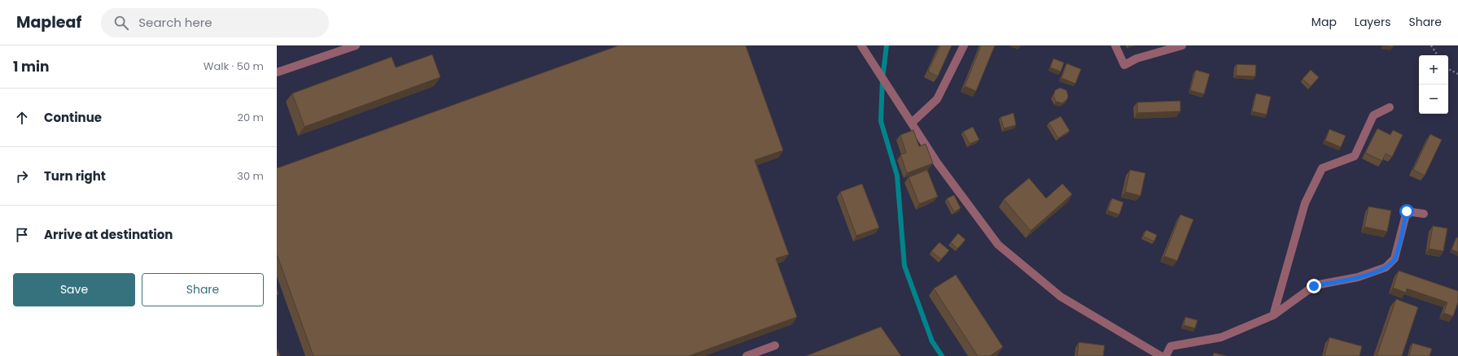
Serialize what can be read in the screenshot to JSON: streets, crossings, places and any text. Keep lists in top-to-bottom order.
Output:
{
  "page": {
    "header": "Mapleaf",
    "search": "Search here",
    "nav": ["Map", "Layers", "Share"],
    "heading": ["1 min", "Walk · 50 m"],
    "map_buttons": ["+", "−"],
    "list": [
      ["Continue", "20 m"],
      ["Turn right", "30 m"],
      "Arrive at destination"
    ],
    "buttons": ["Save", "Share"]
  }
}
